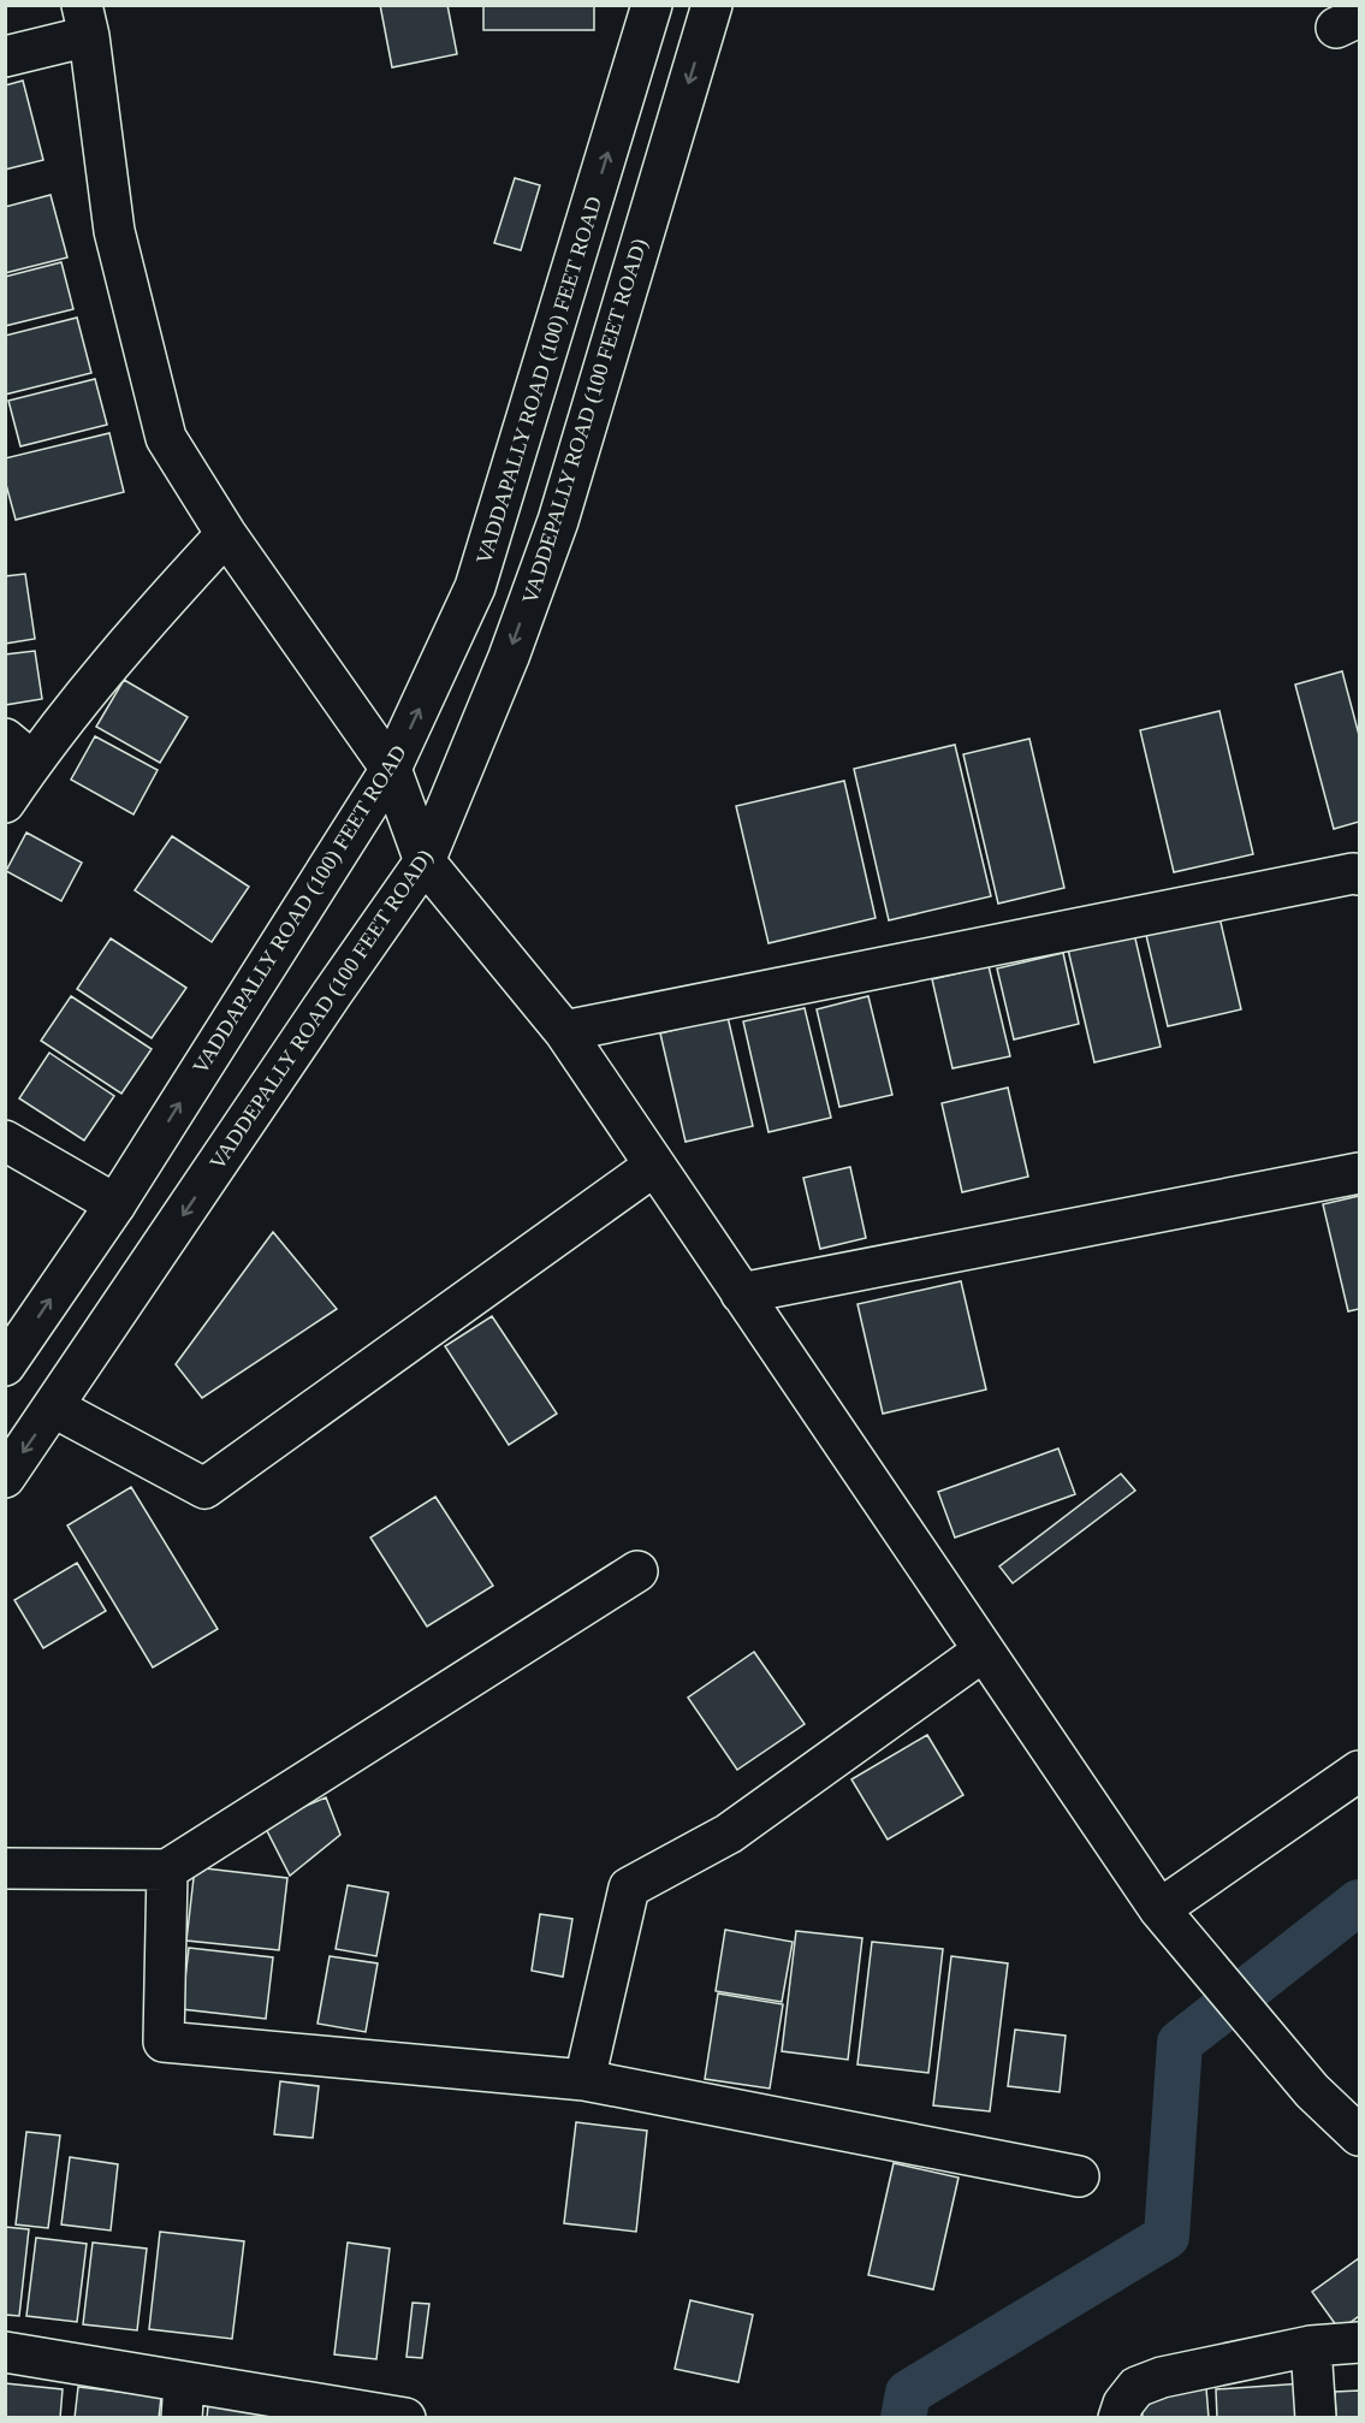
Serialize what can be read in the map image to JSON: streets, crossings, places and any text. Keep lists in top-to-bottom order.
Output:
{
  "streets": {
    "street": ["VADDAPALLY ROAD (100) FEET ROAD", "VADDEPALLY ROAD (100 FEET ROAD)"]
  },
  "one_way": ["VADDAPALLY ROAD (100) FEET ROAD", "VADDEPALLY ROAD (100 FEET ROAD)"]
}
